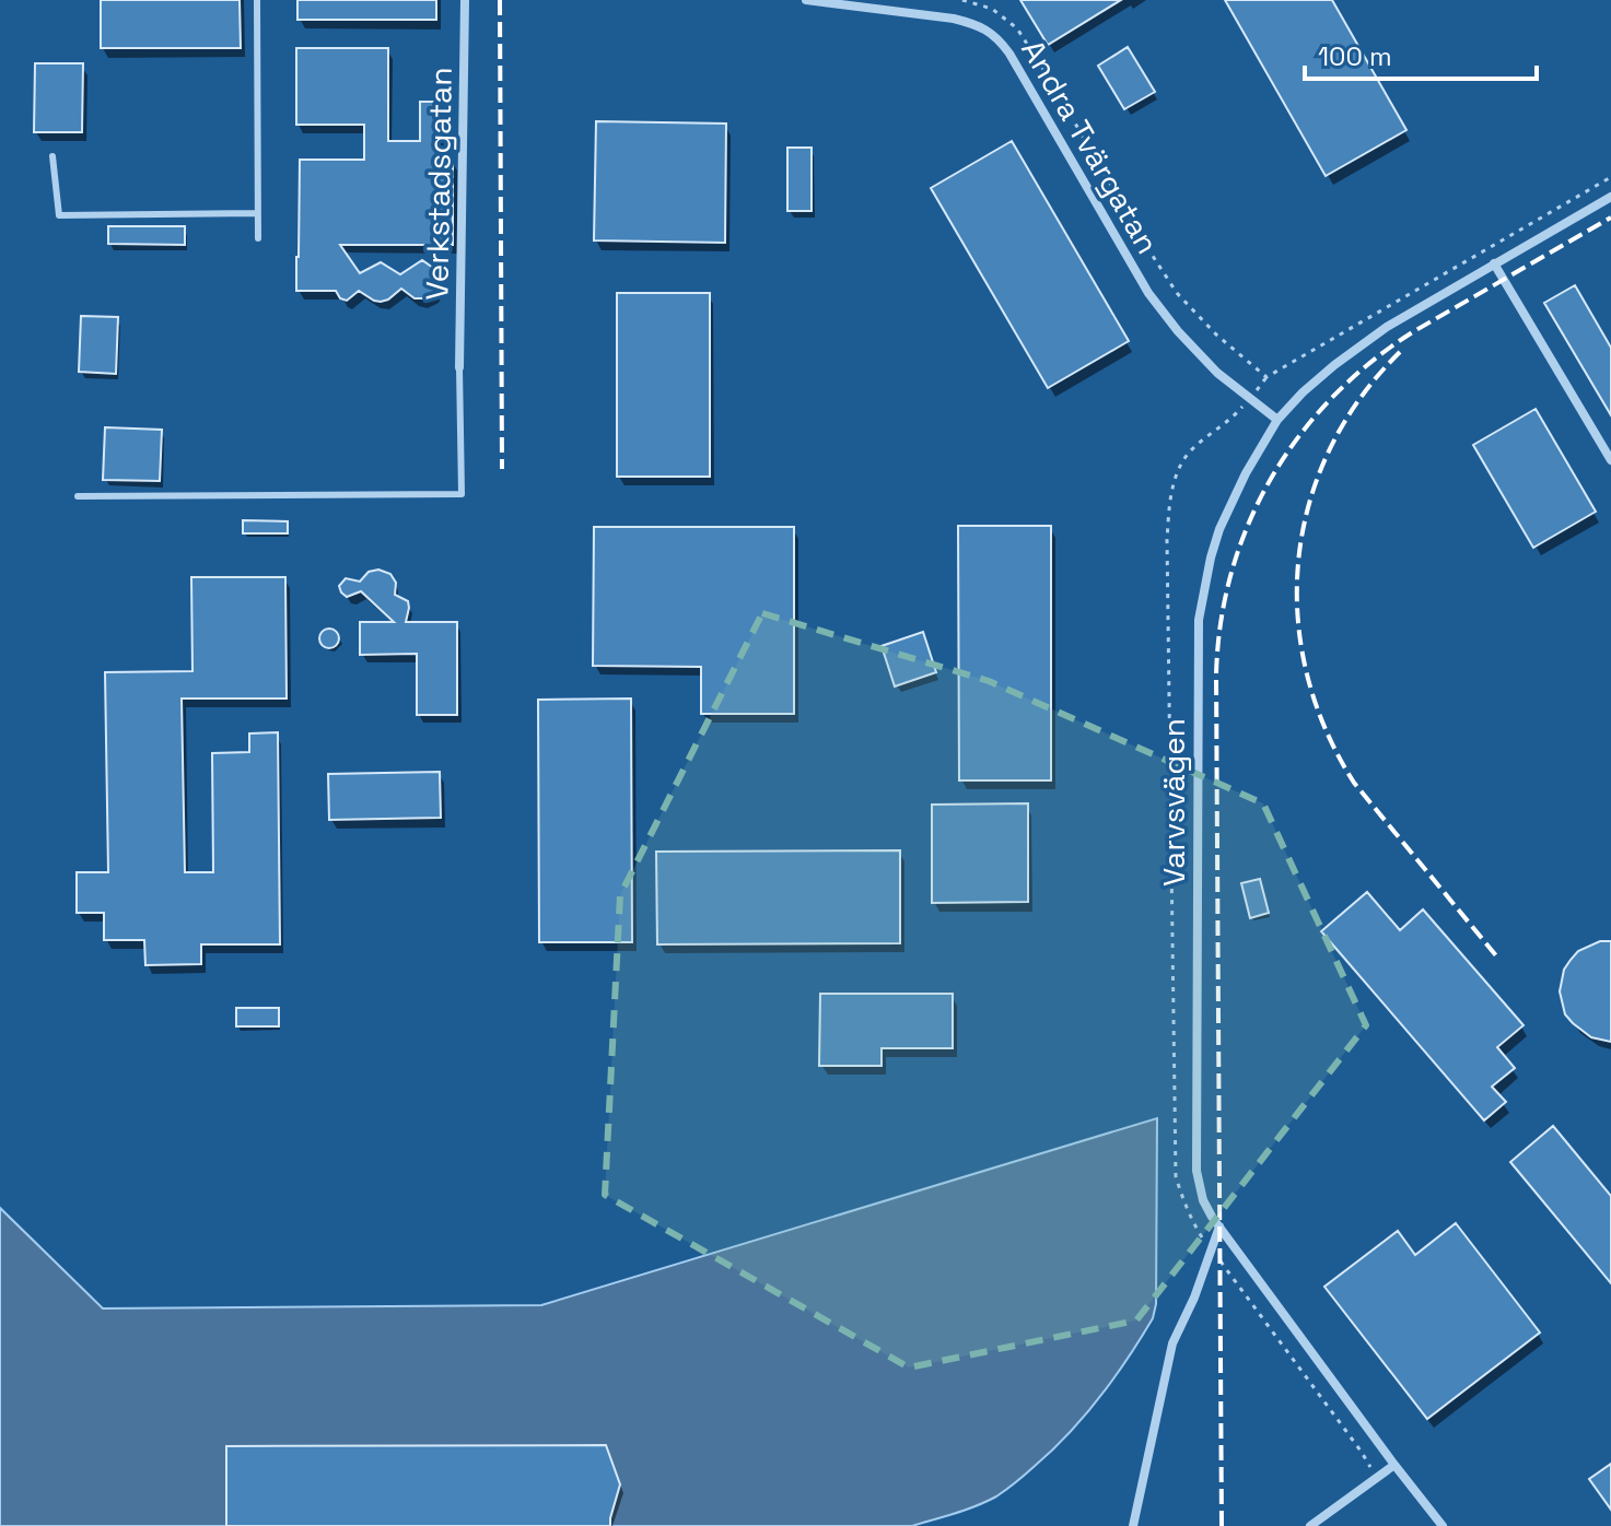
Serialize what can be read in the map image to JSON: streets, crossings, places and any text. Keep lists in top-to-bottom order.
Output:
{
  "streets": {
    "street": ["Andra Tvärgatan", "Verkstadsgatan", "Varvsvägen"]
  },
  "crossings": [
    ["Andra Tvärgatan", "Varvsvägen"]
  ],
  "scale_bar": "100 m"
}
